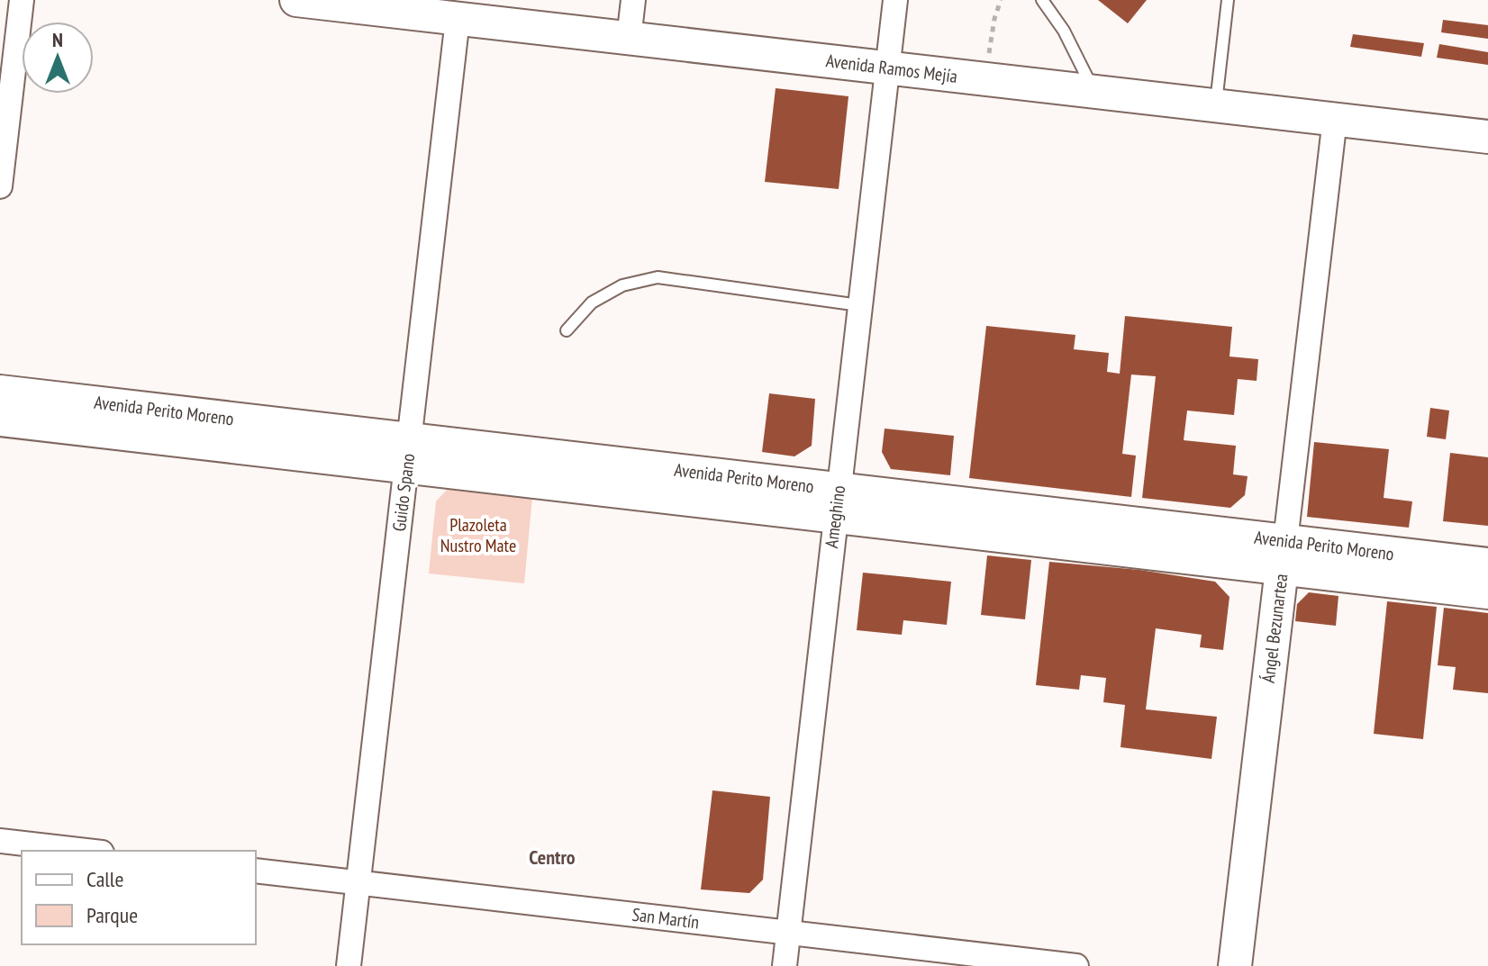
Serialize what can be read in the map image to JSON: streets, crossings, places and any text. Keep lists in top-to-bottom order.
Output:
{
  "streets": {
    "street": [
      "Avenida Ramos Mejía",
      "Avenida Perito Moreno",
      "Guido Spano",
      "Ameghino",
      "Ángel Bezunartea",
      "San Martín"
    ]
  },
  "crossings": [
    ["Avenida Ramos Mejía", "Guido Spano"],
    ["Avenida Ramos Mejía", "Ameghino"],
    ["Avenida Ramos Mejía", "Ángel Bezunartea"],
    ["Avenida Perito Moreno", "Guido Spano"],
    ["Avenida Perito Moreno", "Ameghino"],
    ["Avenida Perito Moreno", "Ángel Bezunartea"],
    ["Guido Spano", "San Martín"],
    ["Ameghino", "San Martín"]
  ],
  "districts": ["Centro"],
  "parks": ["Plazoleta Nustro Mate"],
  "legend": ["Calle", "Parque"],
  "north": "top"
}
